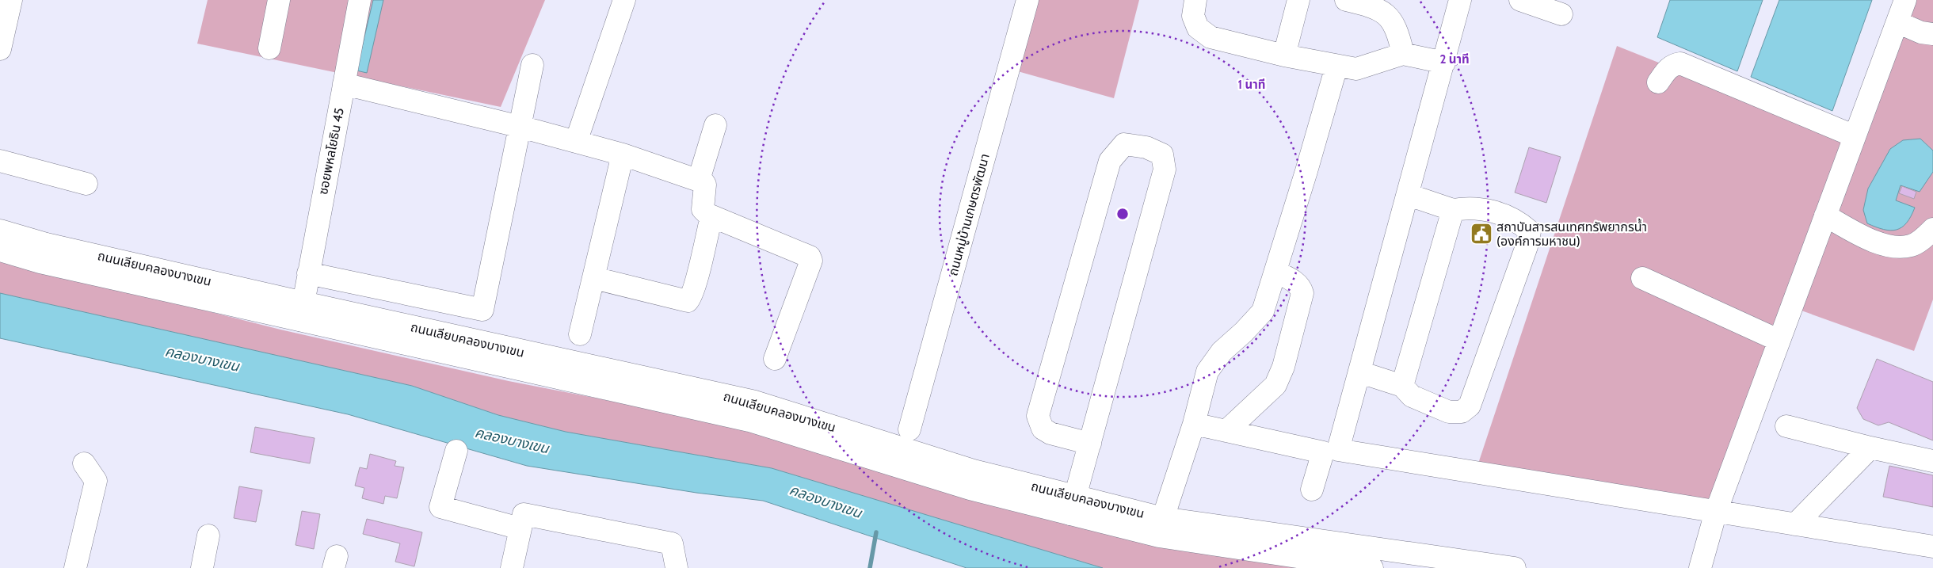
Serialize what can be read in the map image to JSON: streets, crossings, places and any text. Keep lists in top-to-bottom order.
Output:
{
  "streets": {
    "street": ["ซอยพหลโยธิน 45", "ถนนหมู่บ้านเกษตรพัฒนา", "ถนนเลียบคลองบางเขน"]
  },
  "crossings": [
    ["ซอยพหลโยธิน 45", "ถนนเลียบคลองบางเขน"]
  ],
  "water": ["คลองบางเขน"],
  "places": {
    "public building": ["สถาบันสารสนเทศทรัพยากรน้ำ (องค์การมหาชน)"]
  },
  "rings": ["2 นาที", "1 นาที"]
}
